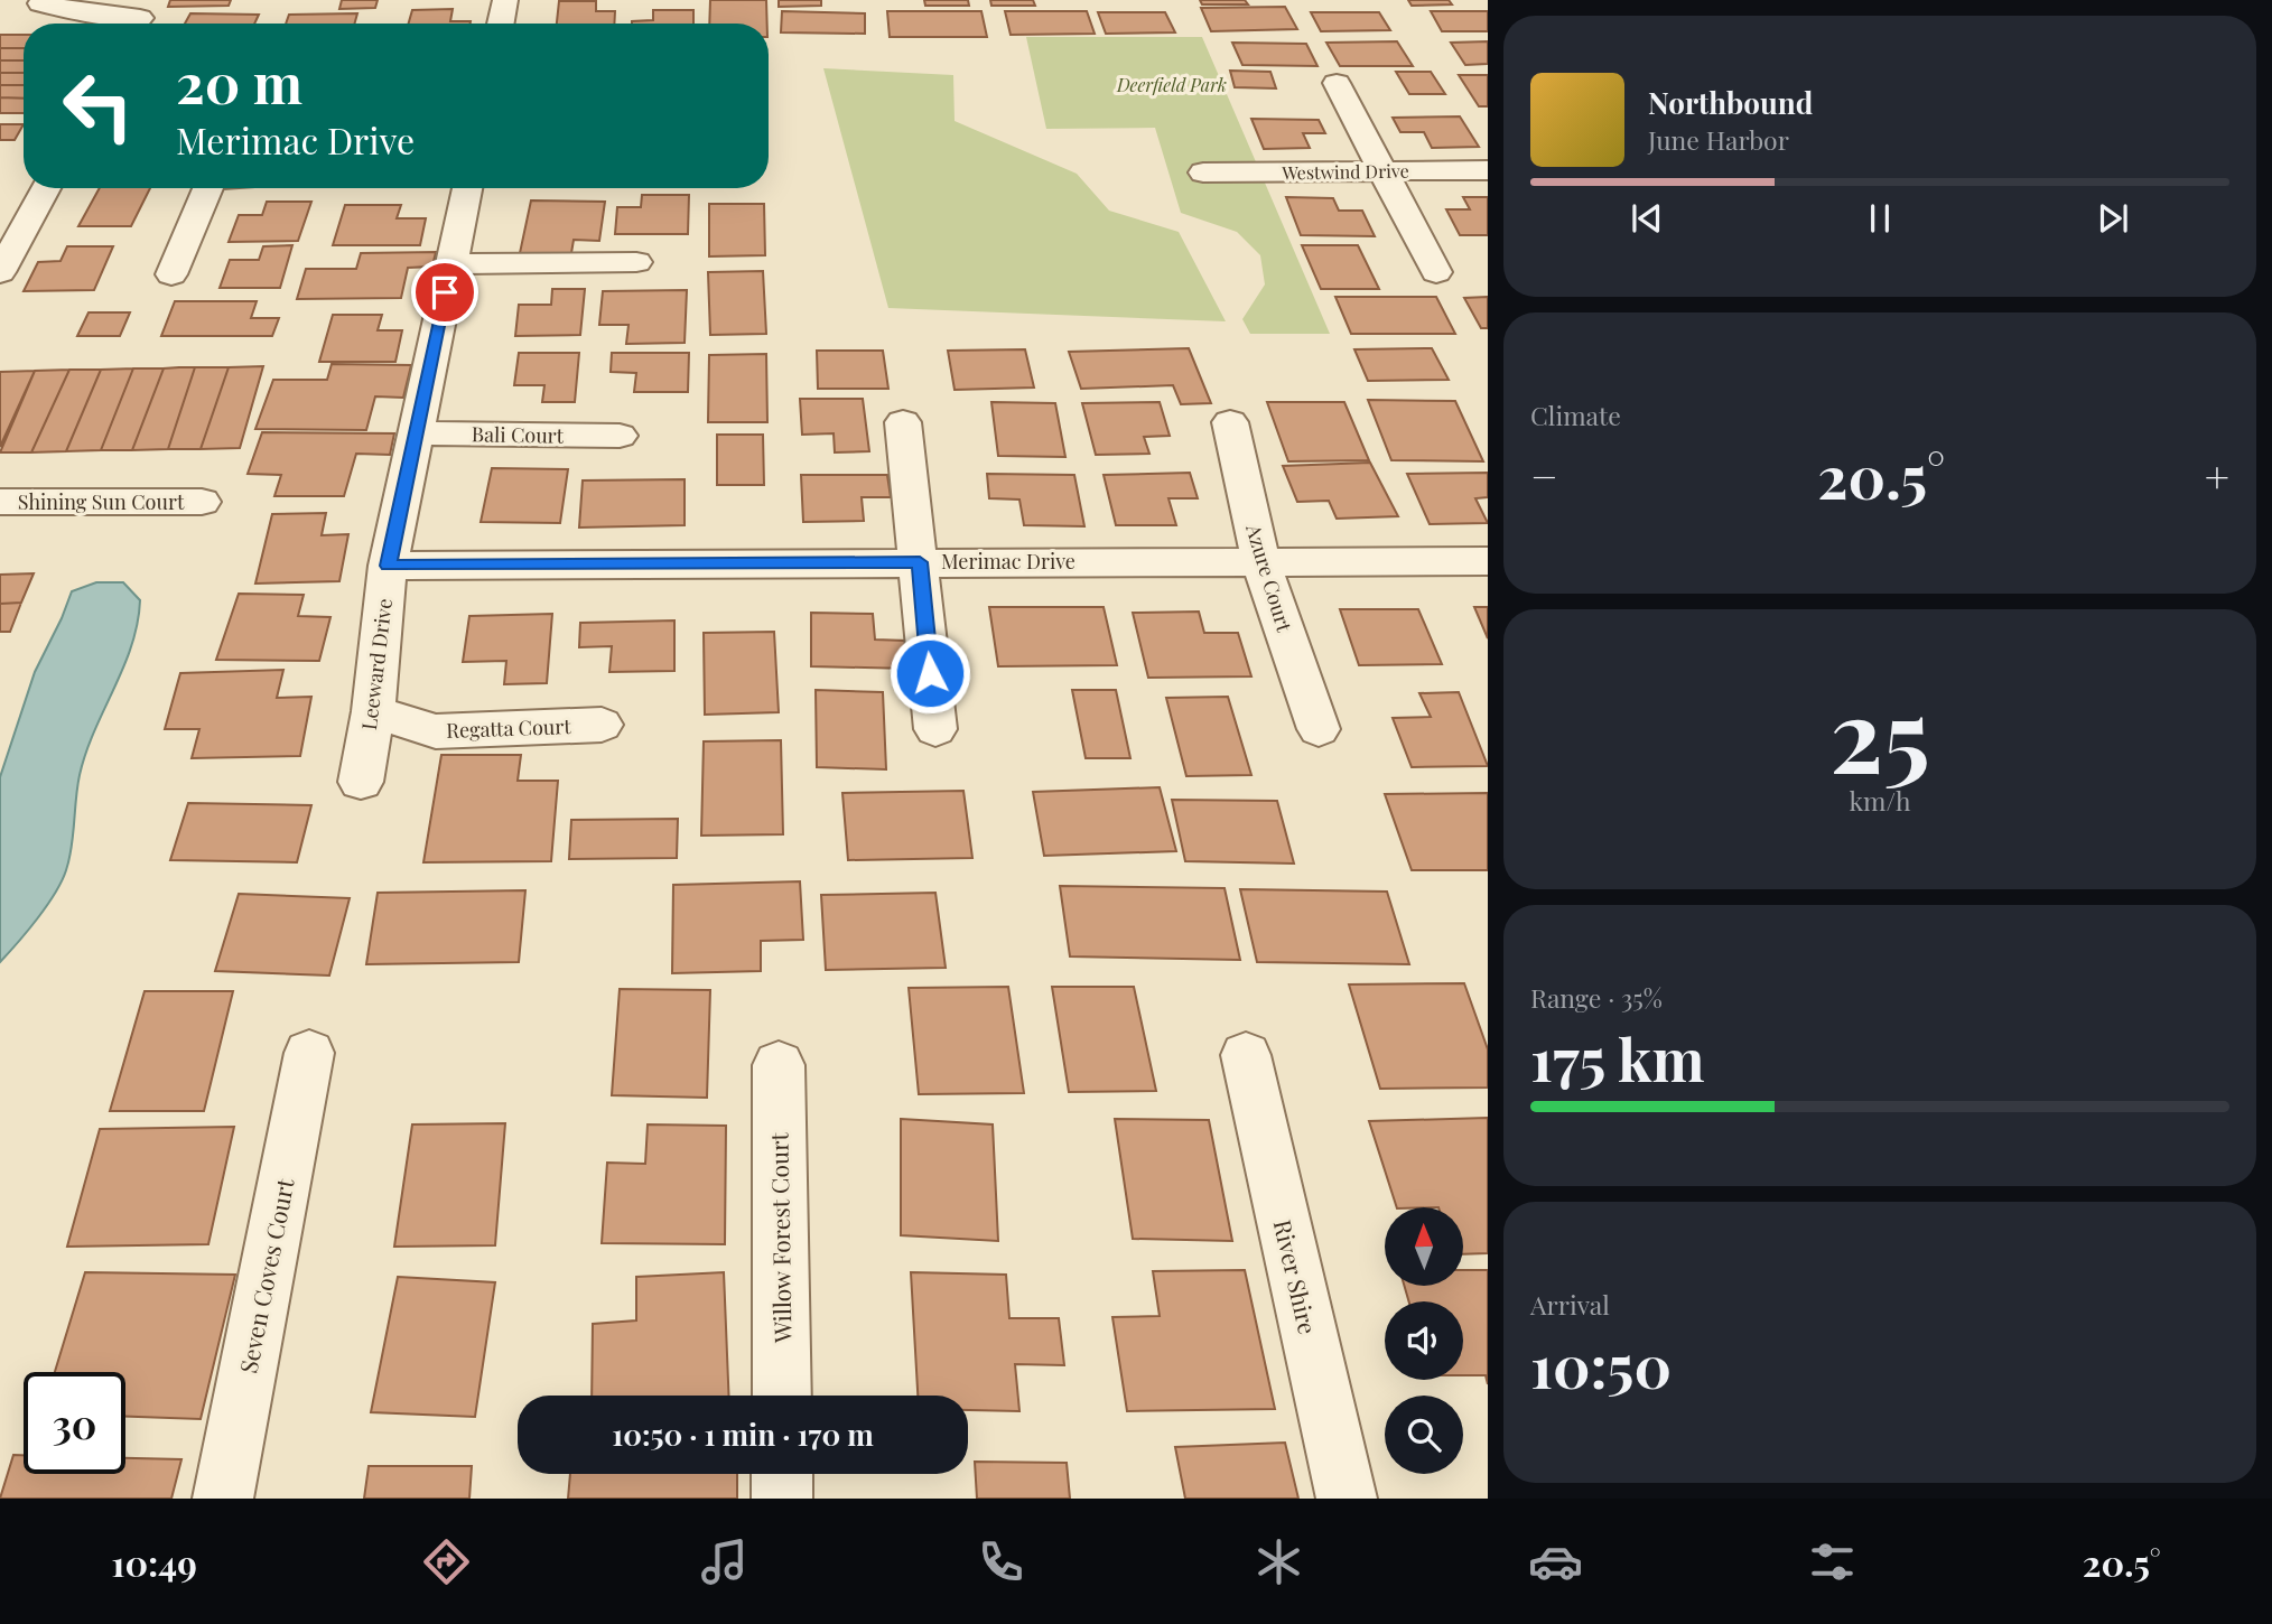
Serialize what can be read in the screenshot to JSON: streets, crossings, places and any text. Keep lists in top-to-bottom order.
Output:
{
  "streets": {
    "street": [
      "Westwind Drive",
      "Bali Court",
      "Shining Sun Court",
      "Merimac Drive",
      "Azure Court",
      "Leeward Drive",
      "Regatta Court",
      "Willow Forest Court",
      "Seven Coves Court",
      "River Shire"
    ]
  },
  "crossings": [
    ["Bali Court", "Leeward Drive"],
    ["Merimac Drive", "Azure Court"],
    ["Merimac Drive", "Leeward Drive"],
    ["Leeward Drive", "Regatta Court"]
  ],
  "parks": ["Deerfield Park"],
  "north": "top",
  "page": {
    "turn": ["20 m", "Merimac Drive"],
    "song": ["Northbound", "June Harbor"],
    "tile": [
      "Climate",
      ["25", "km/h"],
      ["Range · 35%", "175 km"],
      ["Arrival", "10:50"]
    ],
    "heat": ["−", "20.5°", "+"],
    "limit": "30",
    "trip": "10:50 · 1 min · 170 m",
    "tabs": ["10:49", "20.5°"]
  }
}
